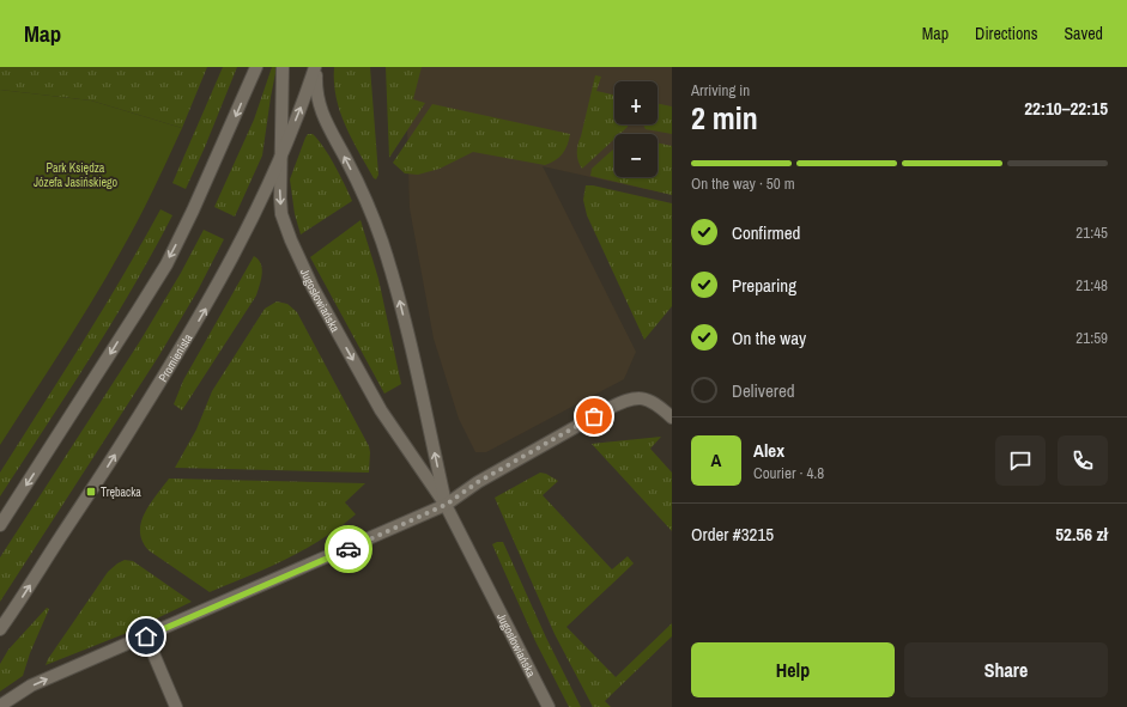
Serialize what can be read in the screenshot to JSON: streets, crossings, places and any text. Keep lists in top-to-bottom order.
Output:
{
  "streets": {
    "street": ["Jugosłowiańska", "Promienista"]
  },
  "crossings": [
    ["Jugosłowiańska", "Promienista"]
  ],
  "parks": ["Park Księdza Józefa Jasińskiego"],
  "places": {
    "transit": ["Trębacka"]
  },
  "page": {
    "header": "Map",
    "nav": ["Map", "Directions", "Saved"],
    "heading": ["2 min", "Arriving in", "22:10–22:15"],
    "panel": [
      "Alex",
      "Courier · 4.8",
      "Order #3215",
      "52.56 zł"
    ],
    "map_buttons": ["+", "−"],
    "bar": "On the way · 50 m",
    "list": [
      ["Confirmed", "21:45"],
      ["Preparing", "21:48"],
      ["On the way", "21:59"],
      "Delivered"
    ],
    "round": "A",
    "buttons": ["Help", "Share"]
  }
}
